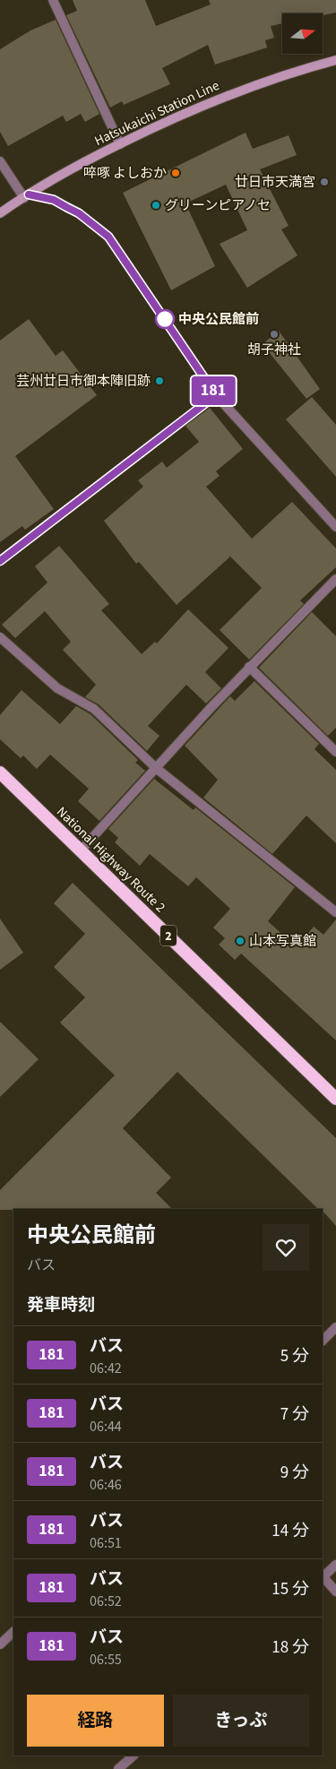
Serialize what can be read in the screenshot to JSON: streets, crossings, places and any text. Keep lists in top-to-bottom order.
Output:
{
  "streets": {
    "highway": ["National Highway Route 2", "2"],
    "main road": ["Hatsukaichi Station Line"]
  },
  "places": [
    "啐啄 よしおか",
    "廿日市天満宮",
    "グリーンピアノセ",
    "中央公民館前",
    "胡子神社",
    "芸州廿日市御本陣旧跡",
    "山本写真館"
  ],
  "lines": ["bus line 181"],
  "north": "right",
  "page": {
    "on_map": "181",
    "heading": [
      ["中央公民館前", "バス"],
      "発車時刻"
    ],
    "list": [
      {
        "mark": "181",
        "name": "バス",
        "note": "06:42",
        "value": "5 分"
      },
      {
        "mark": "181",
        "name": "バス",
        "note": "06:44",
        "value": "7 分"
      },
      {
        "mark": "181",
        "name": "バス",
        "note": "06:46",
        "value": "9 分"
      },
      {
        "mark": "181",
        "name": "バス",
        "note": "06:51",
        "value": "14 分"
      },
      {
        "mark": "181",
        "name": "バス",
        "note": "06:52",
        "value": "15 分"
      },
      {
        "mark": "181",
        "name": "バス",
        "note": "06:55",
        "value": "18 分"
      }
    ],
    "buttons": ["経路", "きっぷ"]
  }
}
